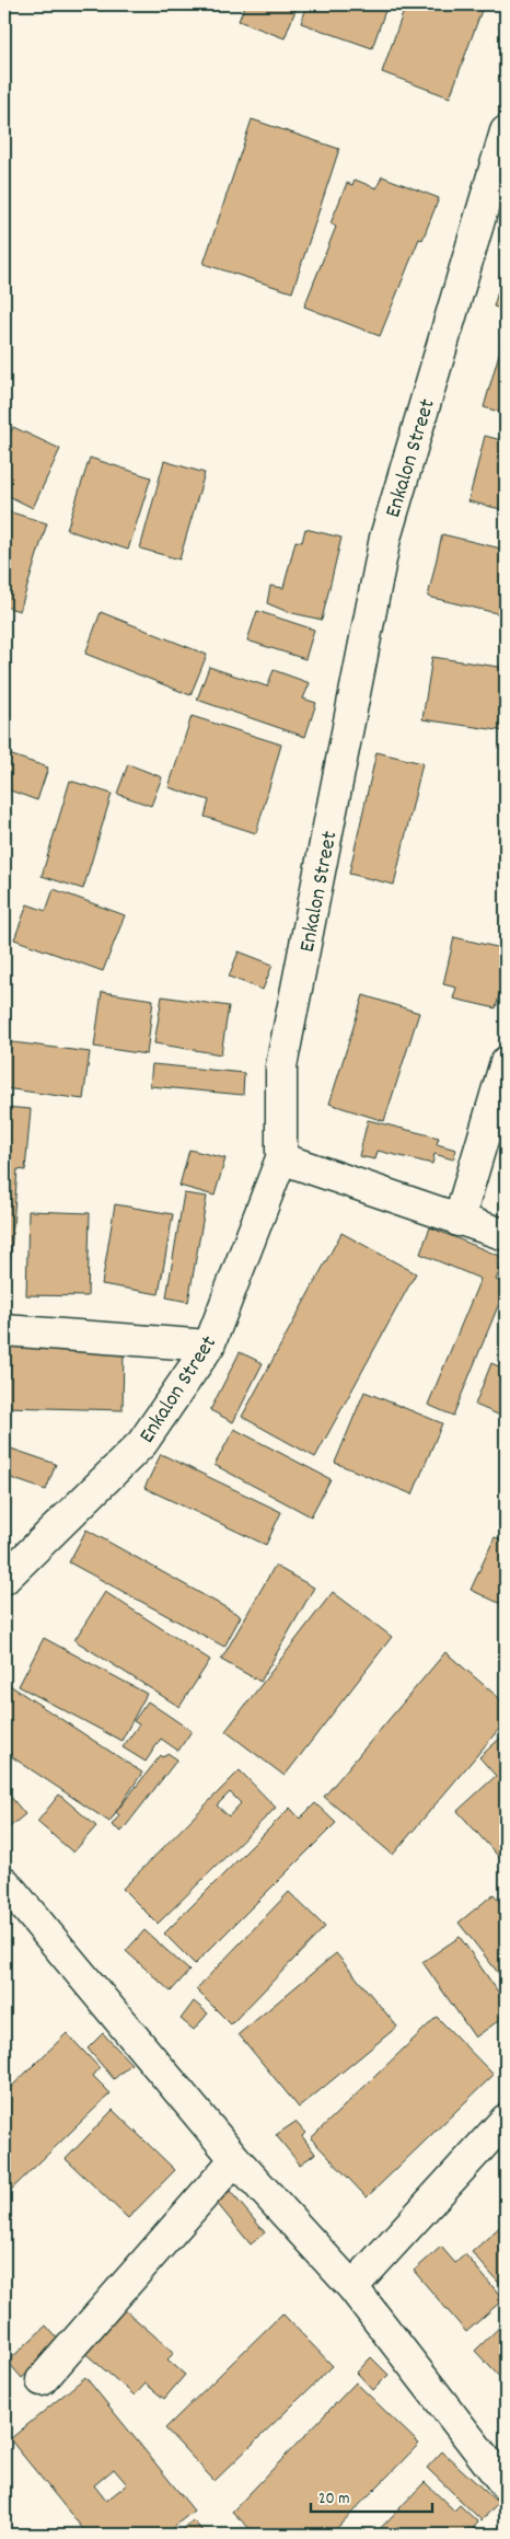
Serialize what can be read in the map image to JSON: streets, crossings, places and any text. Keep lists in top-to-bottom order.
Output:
{
  "streets": {
    "street": ["Enkalon Street"]
  },
  "scale_bar": "20 m"
}
